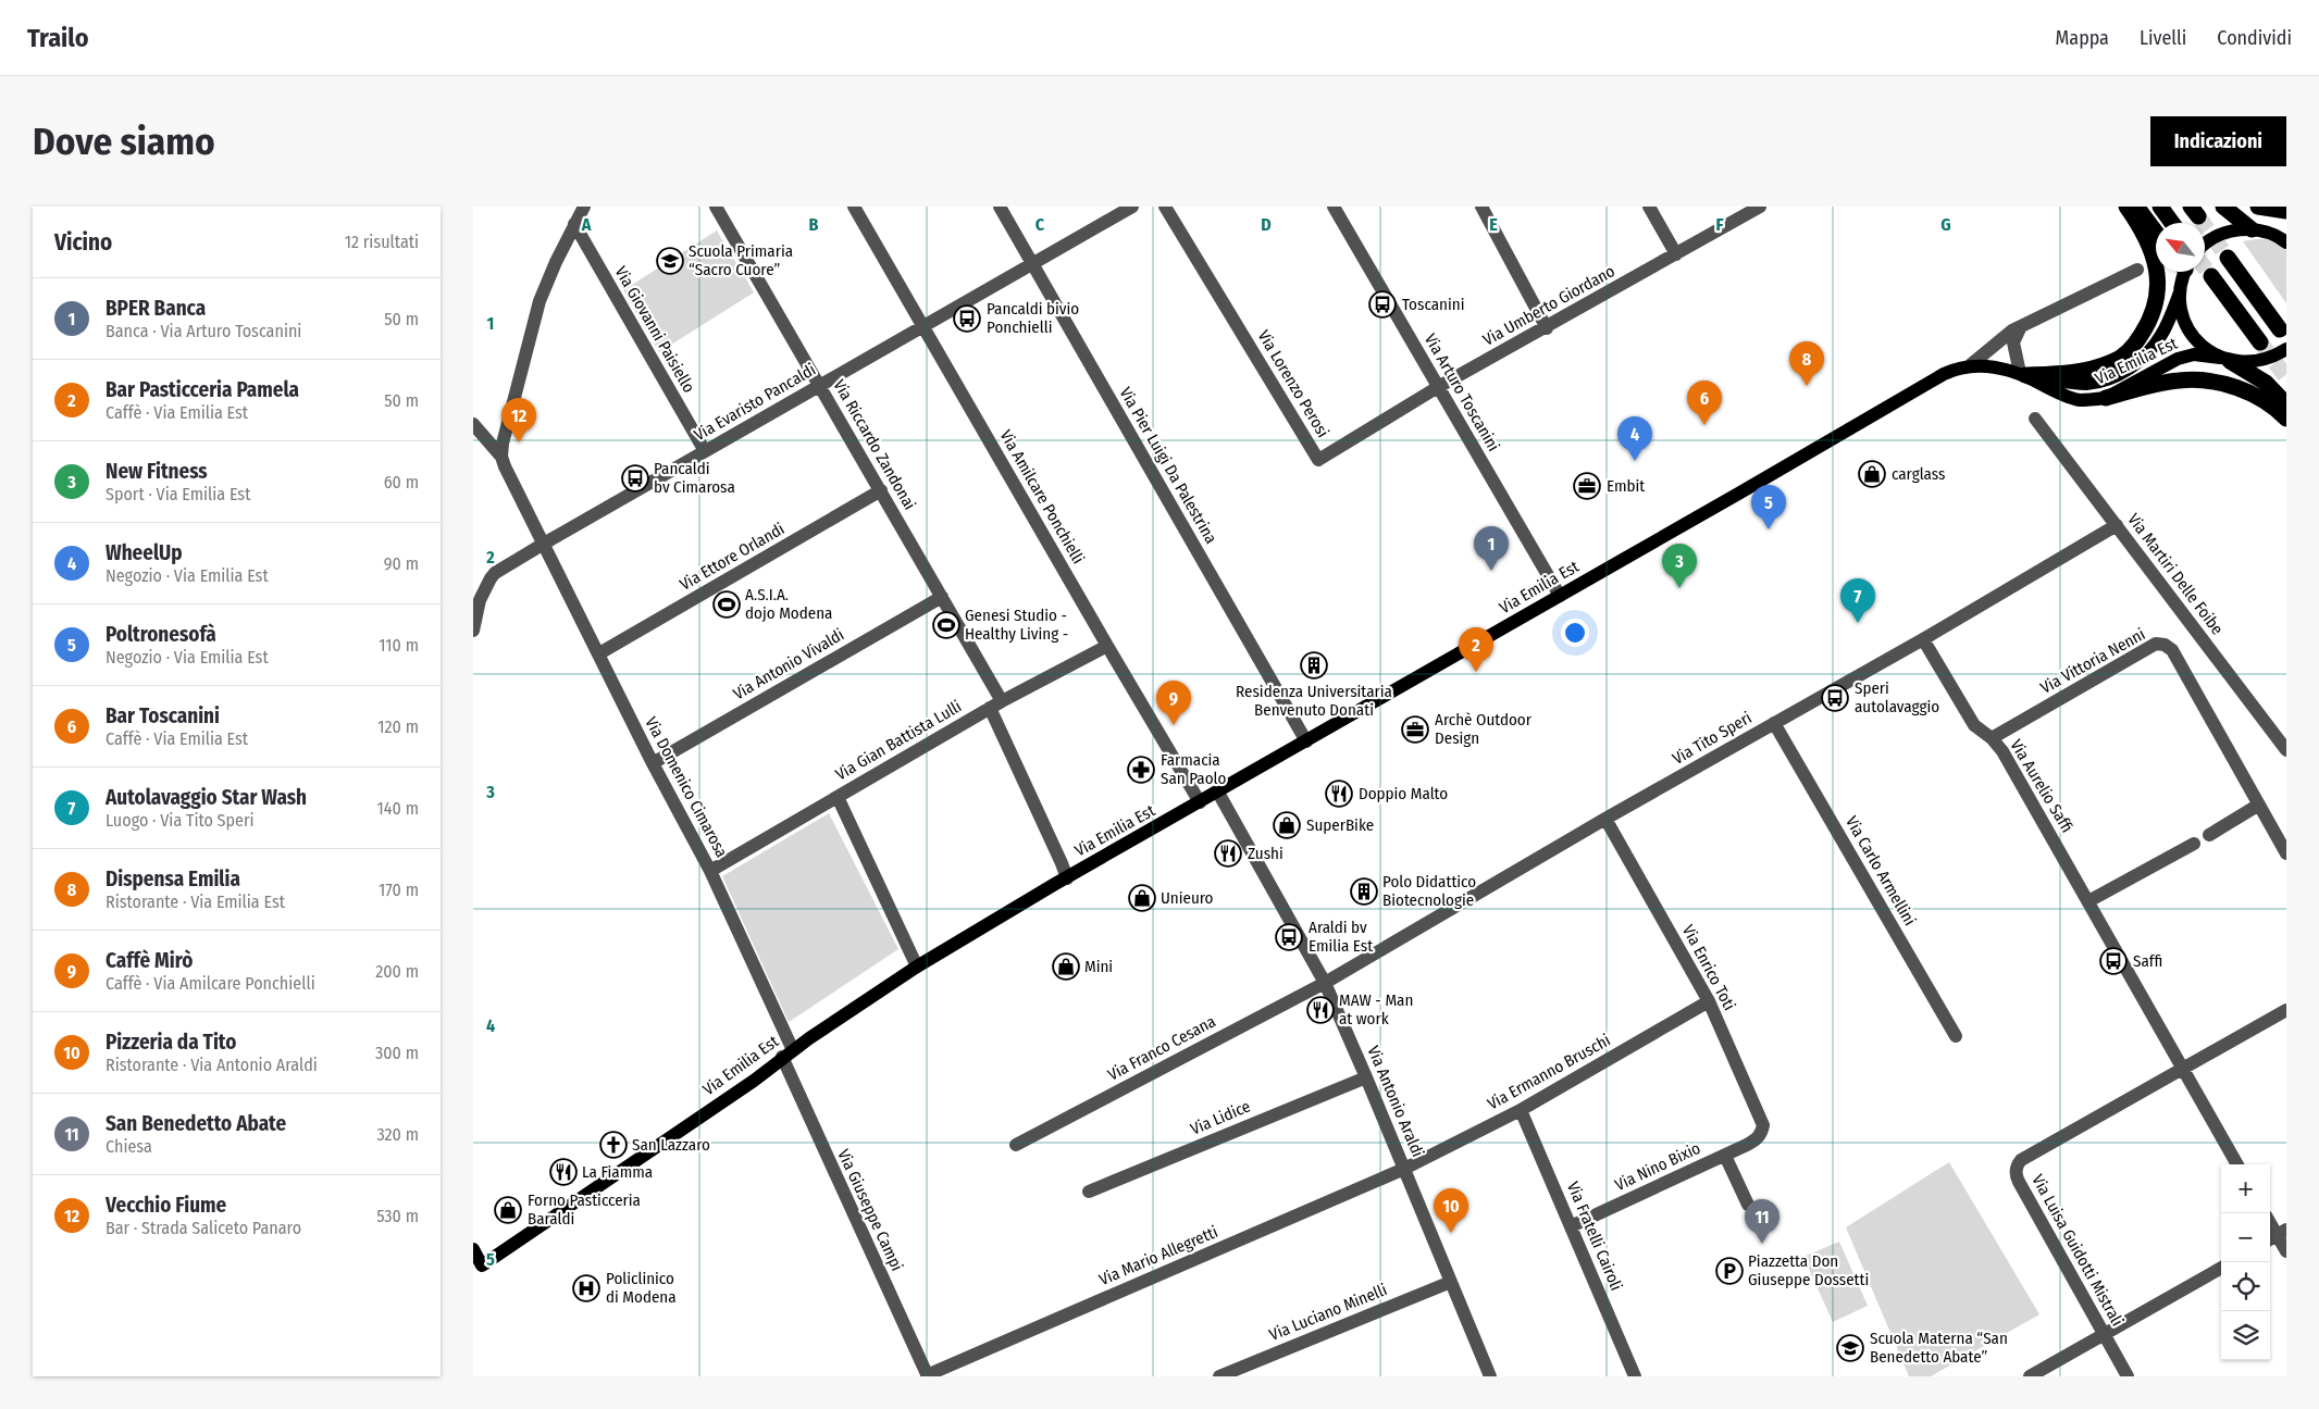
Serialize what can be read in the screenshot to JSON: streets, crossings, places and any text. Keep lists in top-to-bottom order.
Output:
{
  "streets": {
    "main road": ["Via Emilia Est"],
    "street": [
      "Via Umberto Giordano",
      "Via Giovanni Paisiello",
      "Via Lorenzo Perosi",
      "Via Arturo Toscanini",
      "Via Evaristo Pancaldi",
      "Via Riccardo Zandonai",
      "Via Pier Luigi Da Palestrina",
      "Via Amilcare Ponchielli",
      "Via Ettore Orlandi",
      "Via Martiri Delle Foibe",
      "Via Vittoria Nenni",
      "Via Antonio Vivaldi",
      "Via Tito Speri",
      "Via Gian Battista Lulli",
      "Via Aurelio Saffi",
      "Via Domenico Cimarosa",
      "Via Carlo Armellini",
      "Via Enrico Toti",
      "Via Franco Cesana",
      "Via Ermanno Bruschi",
      "Via Antonio Araldi",
      "Via Lidice",
      "Via Nino Bixio",
      "Via Giuseppe Campi",
      "Via Fratelli Cairoli",
      "Via Luisa Guidotti Mistrali",
      "Via Mario Allegretti",
      "Via Luciano Minelli"
    ]
  },
  "crossings": [
    ["Via Umberto Giordano", "Via Lorenzo Perosi"],
    ["Via Umberto Giordano", "Via Arturo Toscanini"],
    ["Via Giovanni Paisiello", "Via Evaristo Pancaldi"],
    ["Via Emilia Est", "Via Arturo Toscanini"],
    ["Via Emilia Est", "Via Riccardo Zandonai"],
    ["Via Emilia Est", "Via Pier Luigi Da Palestrina"],
    ["Via Emilia Est", "Via Amilcare Ponchielli"],
    ["Via Emilia Est", "Via Domenico Cimarosa"],
    ["Via Emilia Est", "Via Antonio Araldi"],
    ["Via Emilia Est", "Via Giuseppe Campi"],
    ["Via Lorenzo Perosi", "Via Arturo Toscanini"],
    ["Via Evaristo Pancaldi", "Via Riccardo Zandonai"],
    ["Via Evaristo Pancaldi", "Via Pier Luigi Da Palestrina"],
    ["Via Evaristo Pancaldi", "Via Amilcare Ponchielli"],
    ["Via Evaristo Pancaldi", "Via Domenico Cimarosa"],
    ["Via Riccardo Zandonai", "Via Ettore Orlandi"],
    ["Via Riccardo Zandonai", "Via Antonio Vivaldi"],
    ["Via Riccardo Zandonai", "Via Gian Battista Lulli"],
    ["Via Amilcare Ponchielli", "Via Gian Battista Lulli"],
    ["Via Ettore Orlandi", "Via Domenico Cimarosa"],
    ["Via Martiri Delle Foibe", "Via Tito Speri"],
    ["Via Vittoria Nenni", "Via Aurelio Saffi"],
    ["Via Antonio Vivaldi", "Via Domenico Cimarosa"],
    ["Via Tito Speri", "Via Aurelio Saffi"],
    ["Via Tito Speri", "Via Carlo Armellini"],
    ["Via Tito Speri", "Via Enrico Toti"],
    ["Via Tito Speri", "Via Franco Cesana"],
    ["Via Tito Speri", "Via Antonio Araldi"],
    ["Via Gian Battista Lulli", "Via Domenico Cimarosa"],
    ["Via Aurelio Saffi", "Via Luisa Guidotti Mistrali"],
    ["Via Domenico Cimarosa", "Via Giuseppe Campi"],
    ["Via Enrico Toti", "Via Ermanno Bruschi"],
    ["Via Enrico Toti", "Via Nino Bixio"],
    ["Via Franco Cesana", "Via Antonio Araldi"],
    ["Via Ermanno Bruschi", "Via Antonio Araldi"],
    ["Via Ermanno Bruschi", "Via Fratelli Cairoli"],
    ["Via Ermanno Bruschi", "Via Mario Allegretti"],
    ["Via Antonio Araldi", "Via Lidice"],
    ["Via Antonio Araldi", "Via Mario Allegretti"],
    ["Via Antonio Araldi", "Via Luciano Minelli"],
    ["Via Nino Bixio", "Via Fratelli Cairoli"],
    ["Via Giuseppe Campi", "Via Mario Allegretti"]
  ],
  "places": {
    "school or university": ["Scuola Primaria “Sacro Cuore”", "Scuola Materna “San Benedetto Abate”"],
    "bus stop": [
      "Toscanini",
      "Pancaldi bivio Ponchielli",
      "Pancaldi bv Cimarosa",
      "Speri autolavaggio",
      "Araldi bv Emilia Est",
      "Saffi"
    ],
    "shop": [
      "carglass",
      "SuperBike",
      "Unieuro",
      "Mini",
      "Forno Pasticceria Baraldi"
    ],
    "office": ["Embit", "Archè Outdoor Design"],
    "sports": ["A.S.I.A. dojo Modena", "Genesi Studio - Healthy Living -"],
    "building": ["Residenza Universitaria Benvenuto Donati", "Polo Didattico Biotecnologie"],
    "pharmacy": ["Farmacia San Paolo"],
    "restaurant": [
      "Doppio Malto",
      "Zushi",
      "MAW - Man at work",
      "La Fiamma"
    ],
    "church": ["San Lazzaro"],
    "parking": ["Piazzetta Don Giuseppe Dossetti"],
    "hospital": ["Policlinico di Modena"]
  },
  "north": "top left",
  "page": {
    "header": "Trailo",
    "nav": ["Mappa", "Livelli", "Condividi"],
    "buttons": "Indicazioni",
    "title": "Dove siamo",
    "heading": ["Vicino", "12 risultati"],
    "list": [
      {
        "mark": "1",
        "name": "BPER Banca",
        "note": "Banca · Via Arturo Toscanini",
        "value": "50 m"
      },
      {
        "mark": "2",
        "name": "Bar Pasticceria Pamela",
        "note": "Caffè · Via Emilia Est",
        "value": "50 m"
      },
      {
        "mark": "3",
        "name": "New Fitness",
        "note": "Sport · Via Emilia Est",
        "value": "60 m"
      },
      {
        "mark": "4",
        "name": "WheelUp",
        "note": "Negozio · Via Emilia Est",
        "value": "90 m"
      },
      {
        "mark": "5",
        "name": "Poltronesofà",
        "note": "Negozio · Via Emilia Est",
        "value": "110 m"
      },
      {
        "mark": "6",
        "name": "Bar Toscanini",
        "note": "Caffè · Via Emilia Est",
        "value": "120 m"
      },
      {
        "mark": "7",
        "name": "Autolavaggio Star Wash",
        "note": "Luogo · Via Tito Speri",
        "value": "140 m"
      },
      {
        "mark": "8",
        "name": "Dispensa Emilia",
        "note": "Ristorante · Via Emilia Est",
        "value": "170 m"
      },
      {
        "mark": "9",
        "name": "Caffè Mirò",
        "note": "Caffè · Via Amilcare Ponchielli",
        "value": "200 m"
      },
      {
        "mark": "10",
        "name": "Pizzeria da Tito",
        "note": "Ristorante · Via Antonio Araldi",
        "value": "300 m"
      },
      {
        "mark": "11",
        "name": "San Benedetto Abate",
        "note": "Chiesa",
        "value": "320 m"
      },
      {
        "mark": "12",
        "name": "Vecchio Fiume",
        "note": "Bar · Strada Saliceto Panaro",
        "value": "530 m"
      }
    ],
    "pins": [
      "8",
      "6",
      "12",
      "4",
      "5",
      "1",
      "3",
      "7",
      "2",
      "9",
      "10",
      "11"
    ],
    "map_buttons": ["+", "−"]
  },
  "grid": {
    "columns": [
      "A",
      "B",
      "C",
      "D",
      "E",
      "F",
      "G"
    ],
    "rows": [
      "1",
      "2",
      "3",
      "4",
      "5"
    ]
  }
}
